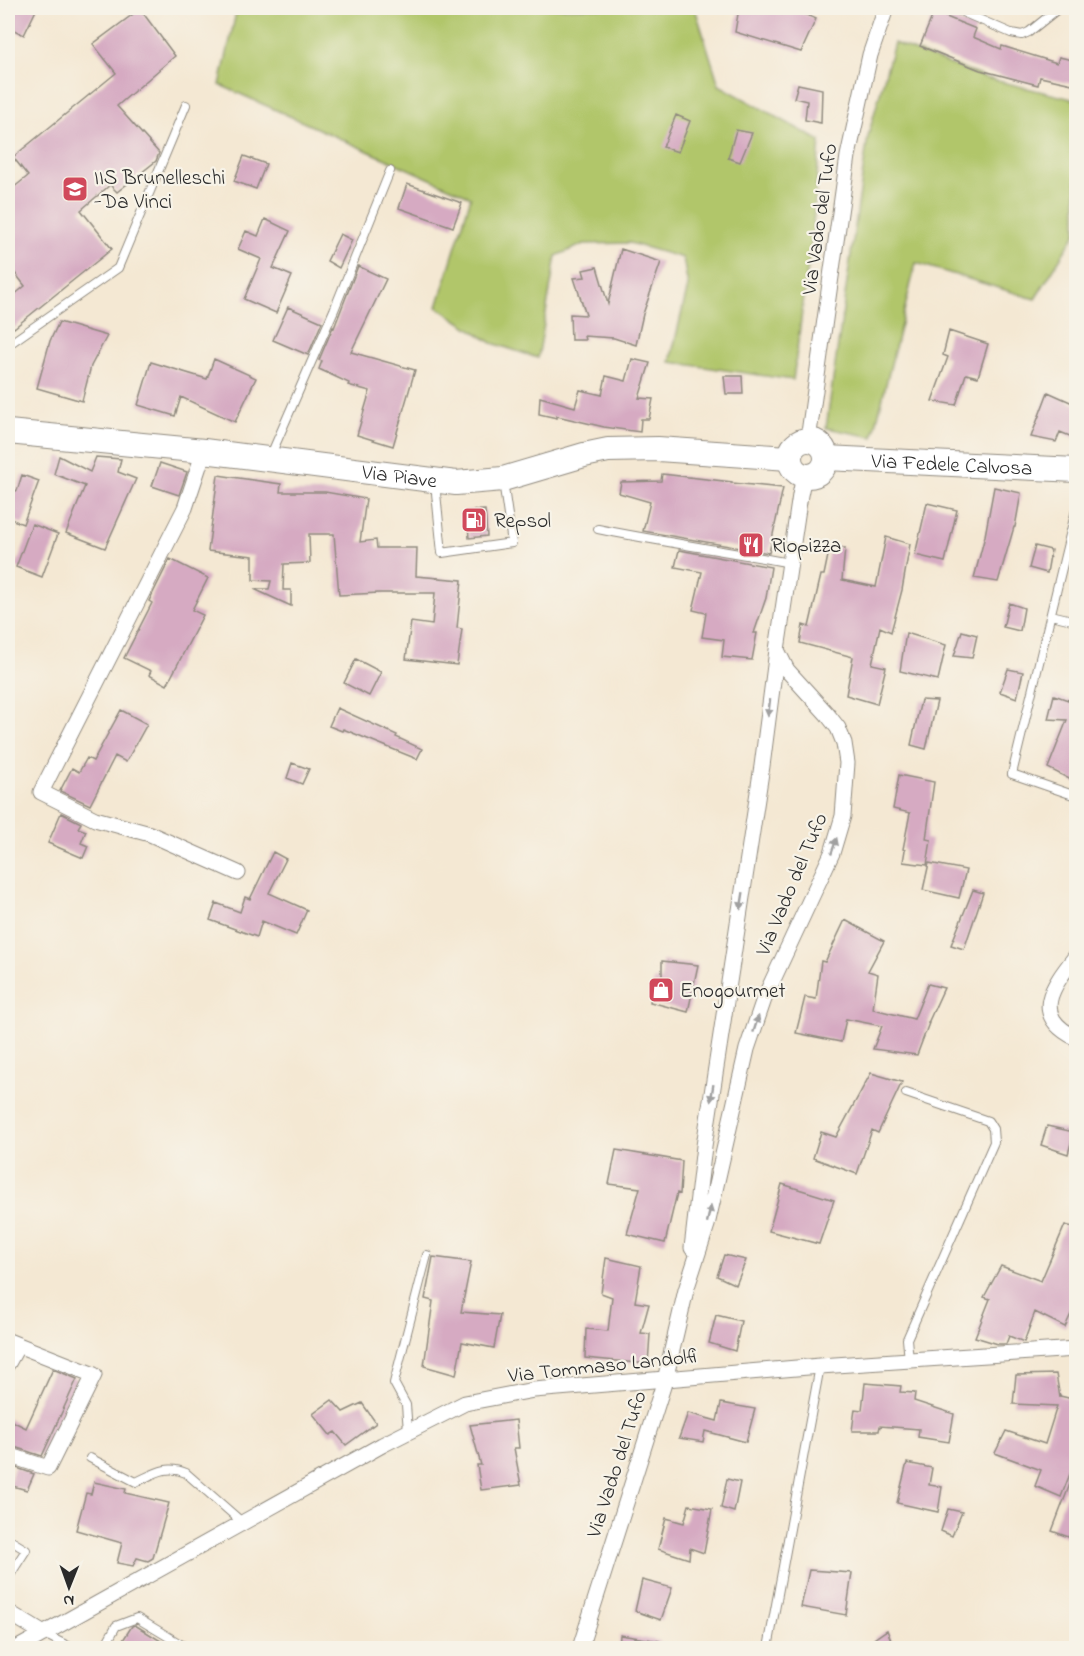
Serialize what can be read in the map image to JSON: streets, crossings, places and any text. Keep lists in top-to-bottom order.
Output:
{
  "streets": {
    "main road": ["Via Fedele Calvosa", "Via Piave"],
    "street": ["Via Vado del Tufo", "Via Tommaso Landolfi"]
  },
  "crossings": [
    ["Via Vado del Tufo", "Via Fedele Calvosa"],
    ["Via Vado del Tufo", "Via Piave"],
    ["Via Vado del Tufo", "Via Tommaso Landolfi"],
    ["Via Fedele Calvosa", "Via Piave"]
  ],
  "places": {
    "school or university": ["IIS Brunelleschi -Da Vinci"],
    "fuel station": ["Repsol"],
    "restaurant": ["Riopizza"],
    "shop": ["Enogourmet"]
  },
  "north": "bottom"
}
